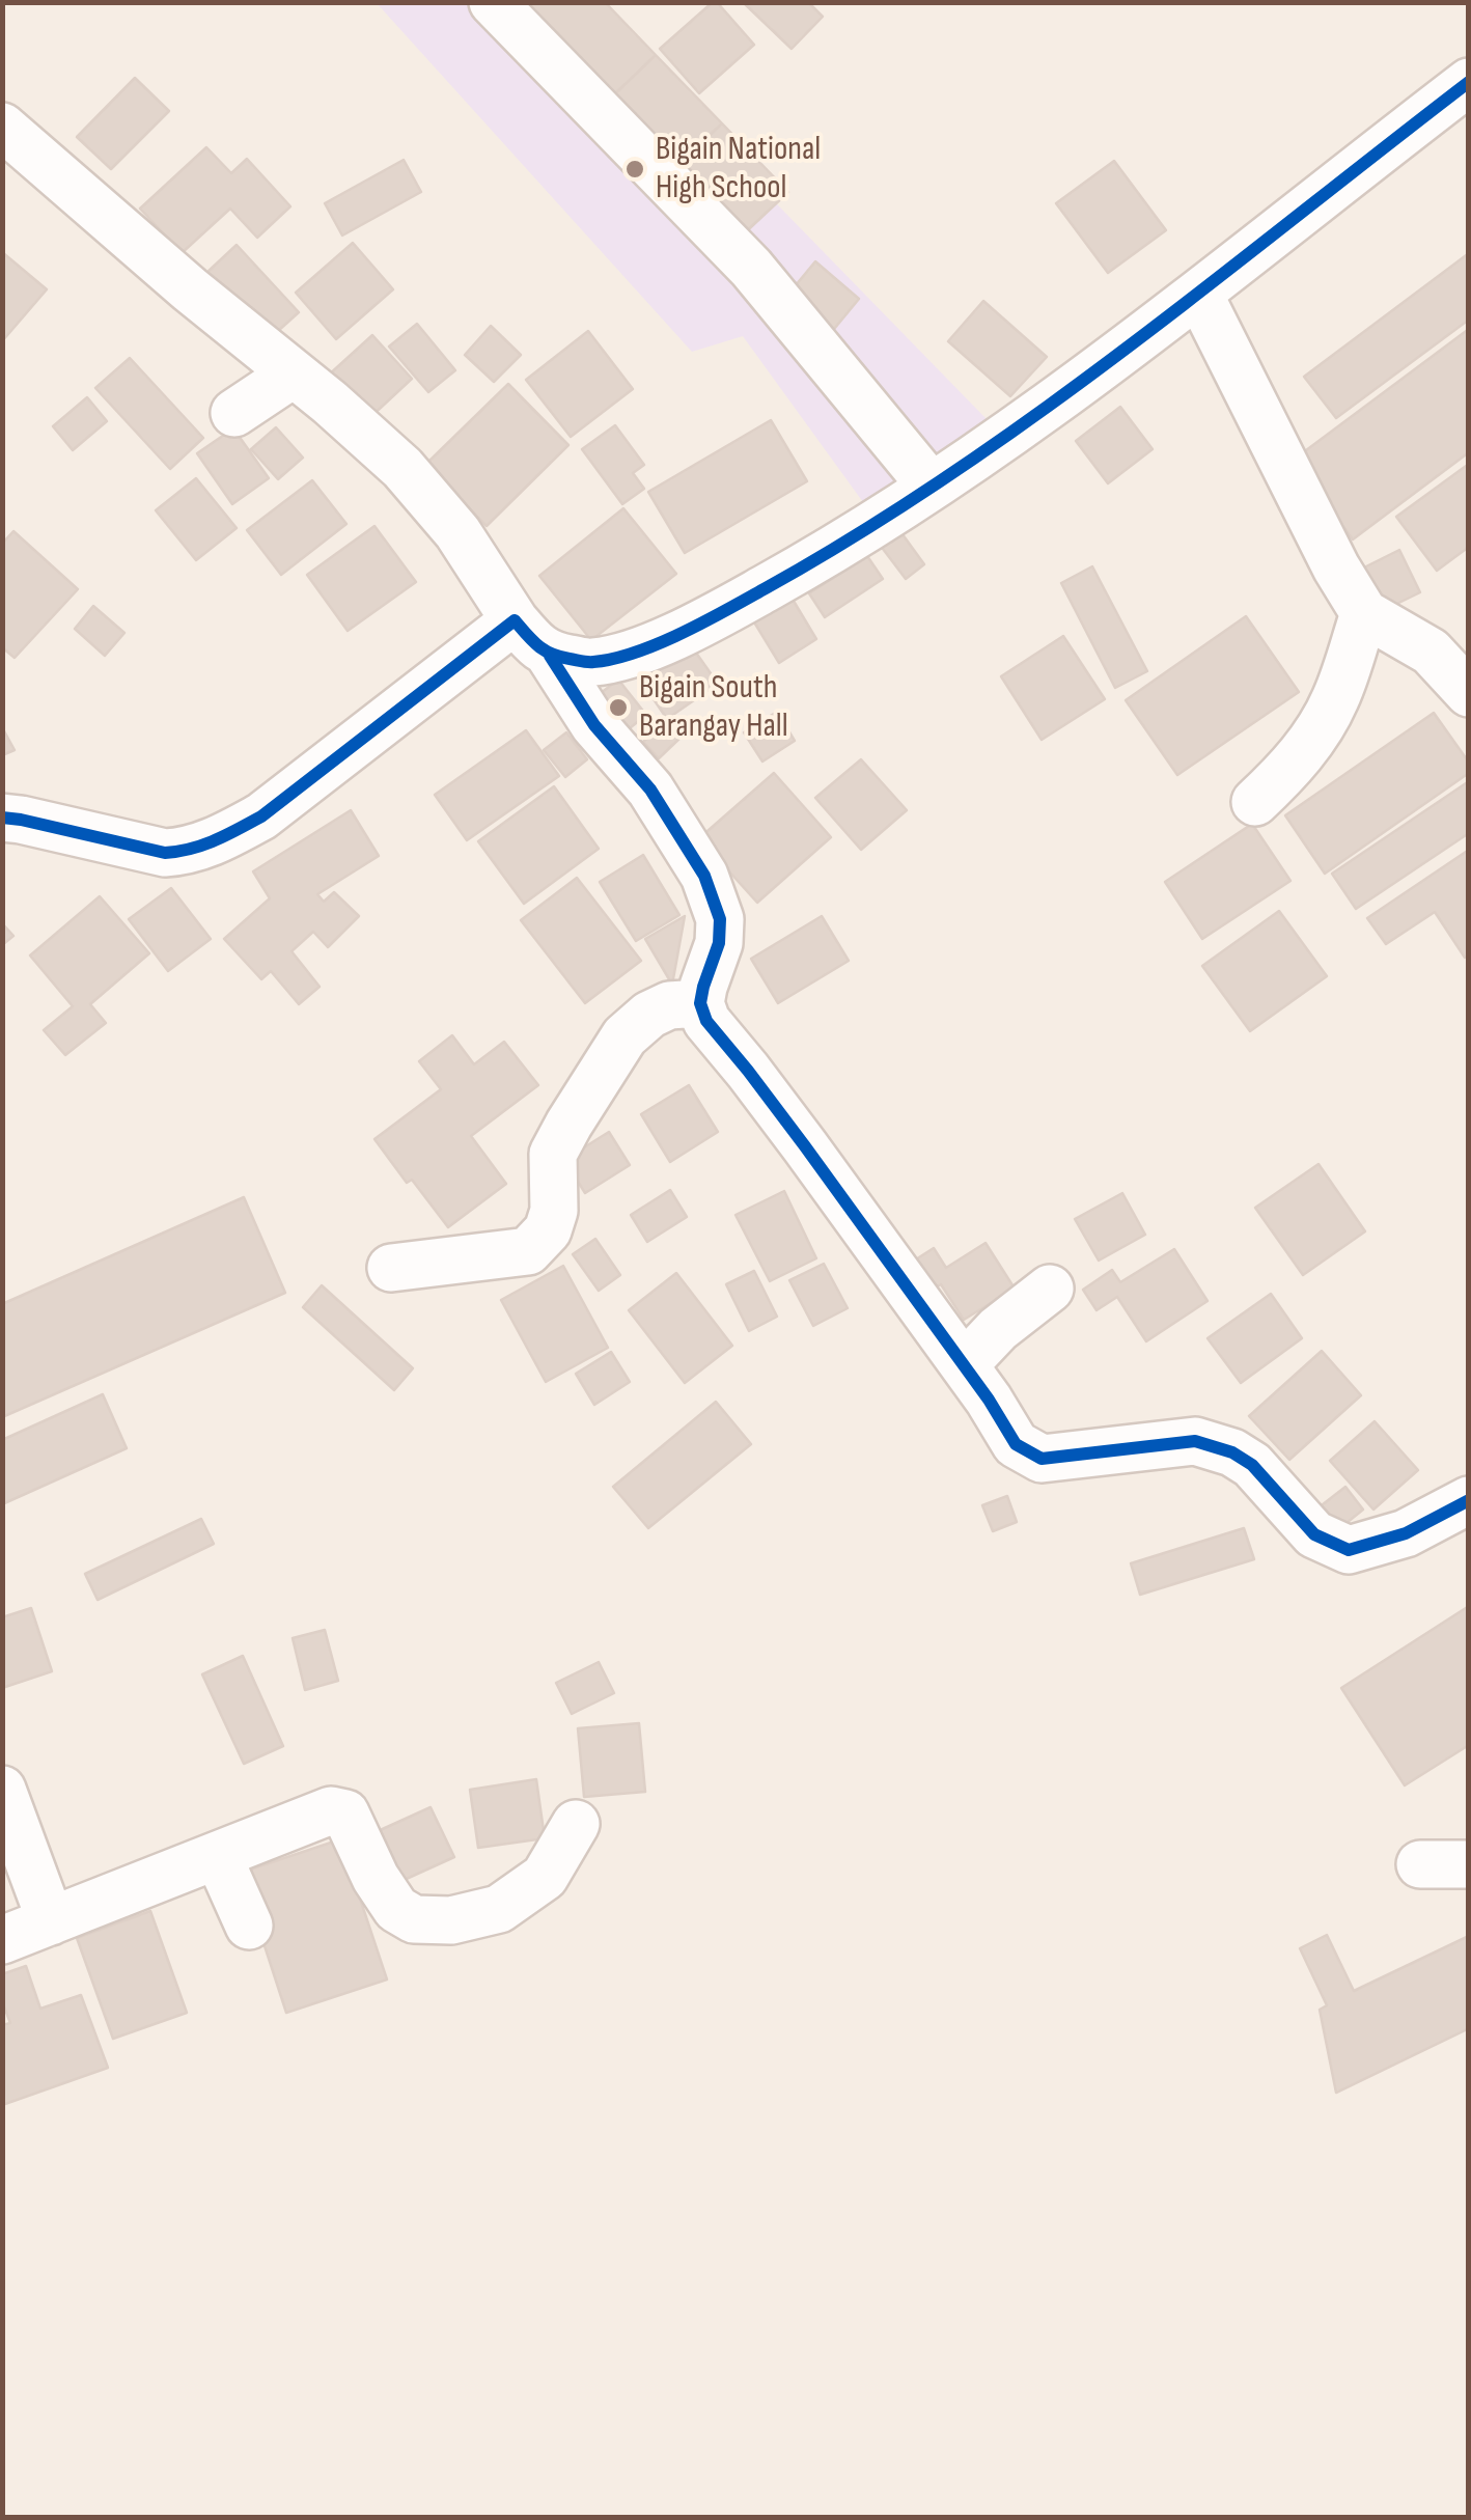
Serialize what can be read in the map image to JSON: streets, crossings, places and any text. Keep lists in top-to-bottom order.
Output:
{
  "places": ["Bigain National High School", "Bigain South Barangay Hall"]
}
